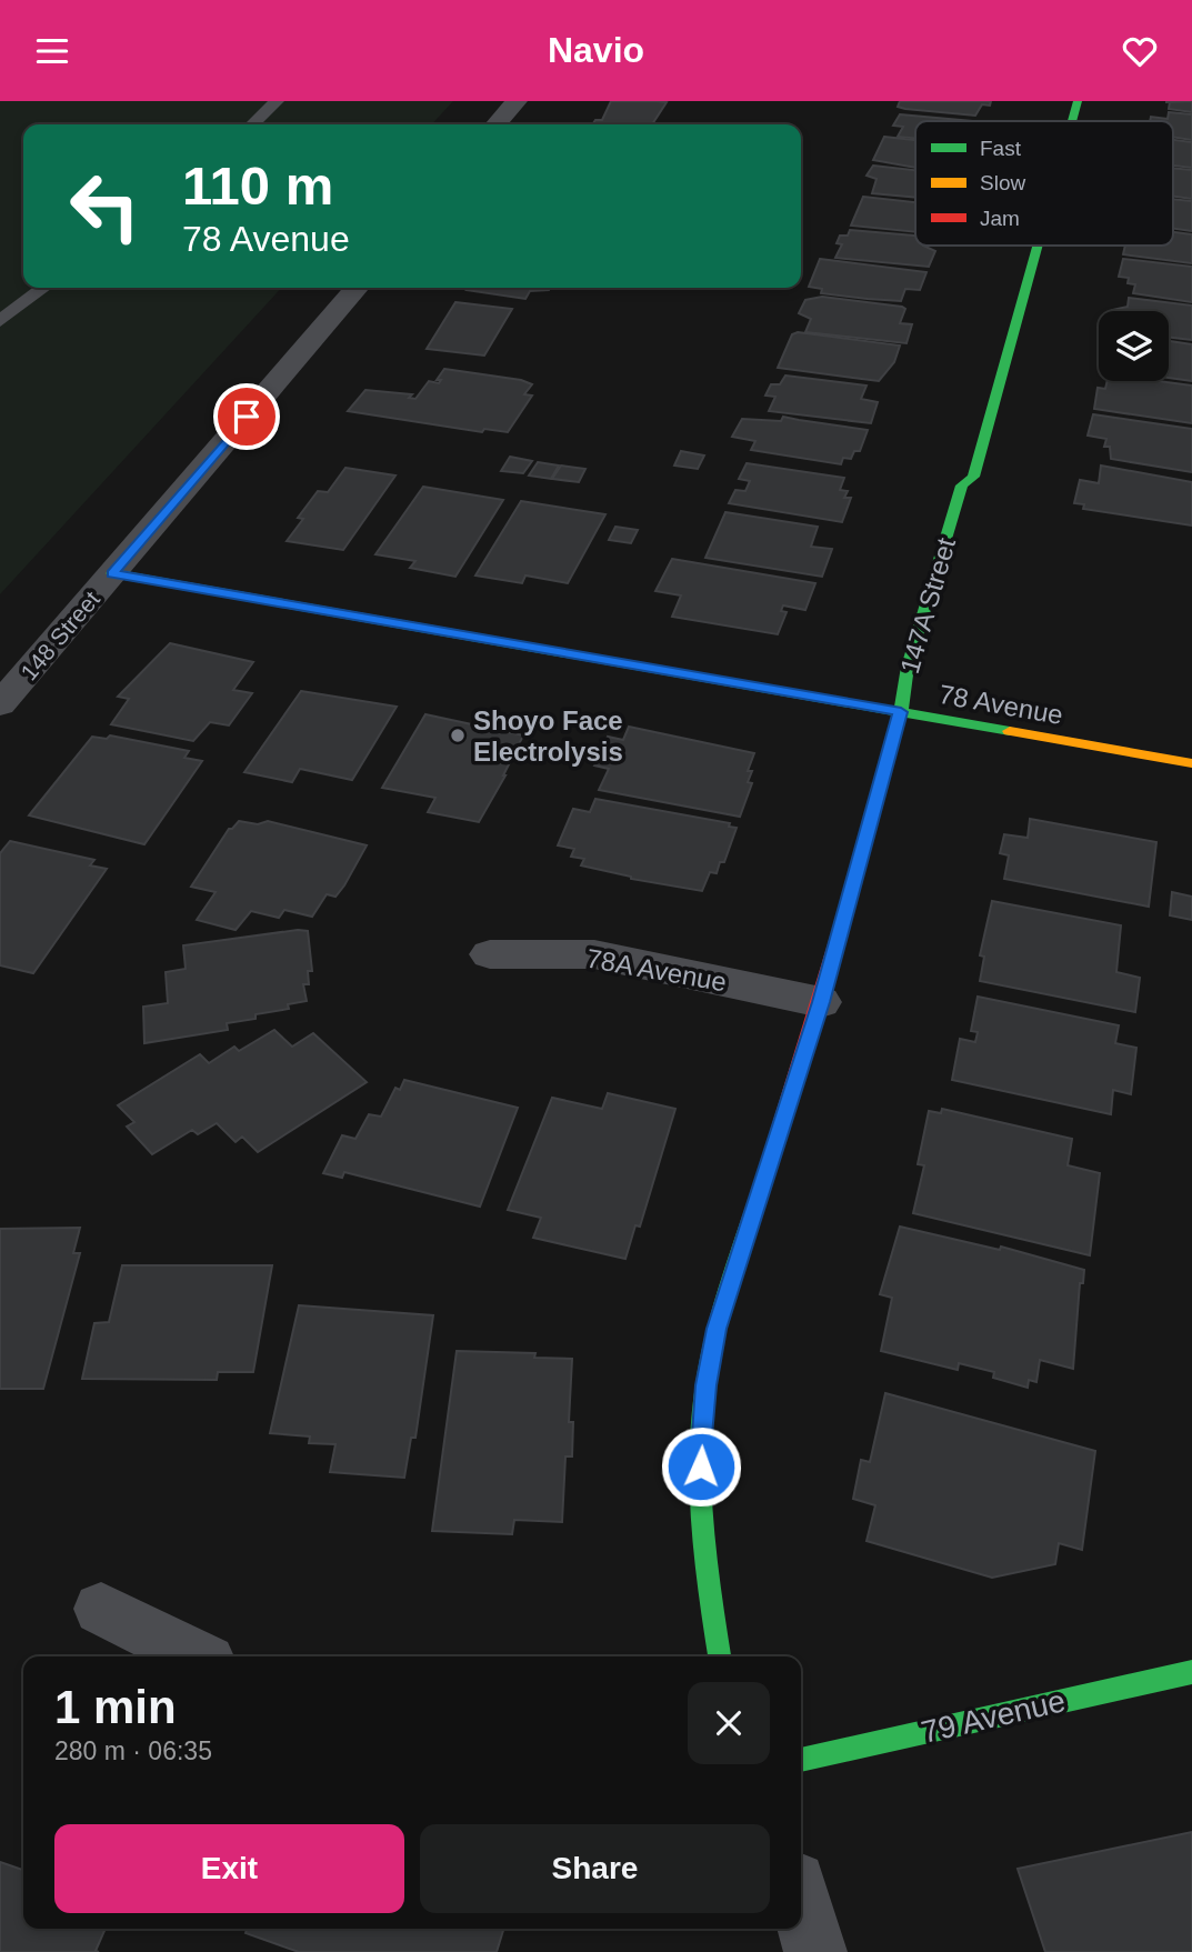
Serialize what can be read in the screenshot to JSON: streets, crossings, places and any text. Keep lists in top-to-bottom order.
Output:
{
  "streets": {
    "street": [
      "147A Street",
      "148 Street",
      "78 Avenue",
      "78A Avenue",
      "79 Avenue"
    ]
  },
  "crossings": [
    ["147A Street", "78 Avenue"],
    ["147A Street", "78A Avenue"],
    ["148 Street", "78 Avenue"]
  ],
  "places": ["Shoyo Face Electrolysis"],
  "legend": ["Fast", "Slow", "Jam"],
  "page": {
    "header": "Navio",
    "turn": ["110 m", "78 Avenue"],
    "heading": ["1 min", "280 m · 06:35"],
    "buttons": ["Exit", "Share"]
  }
}
